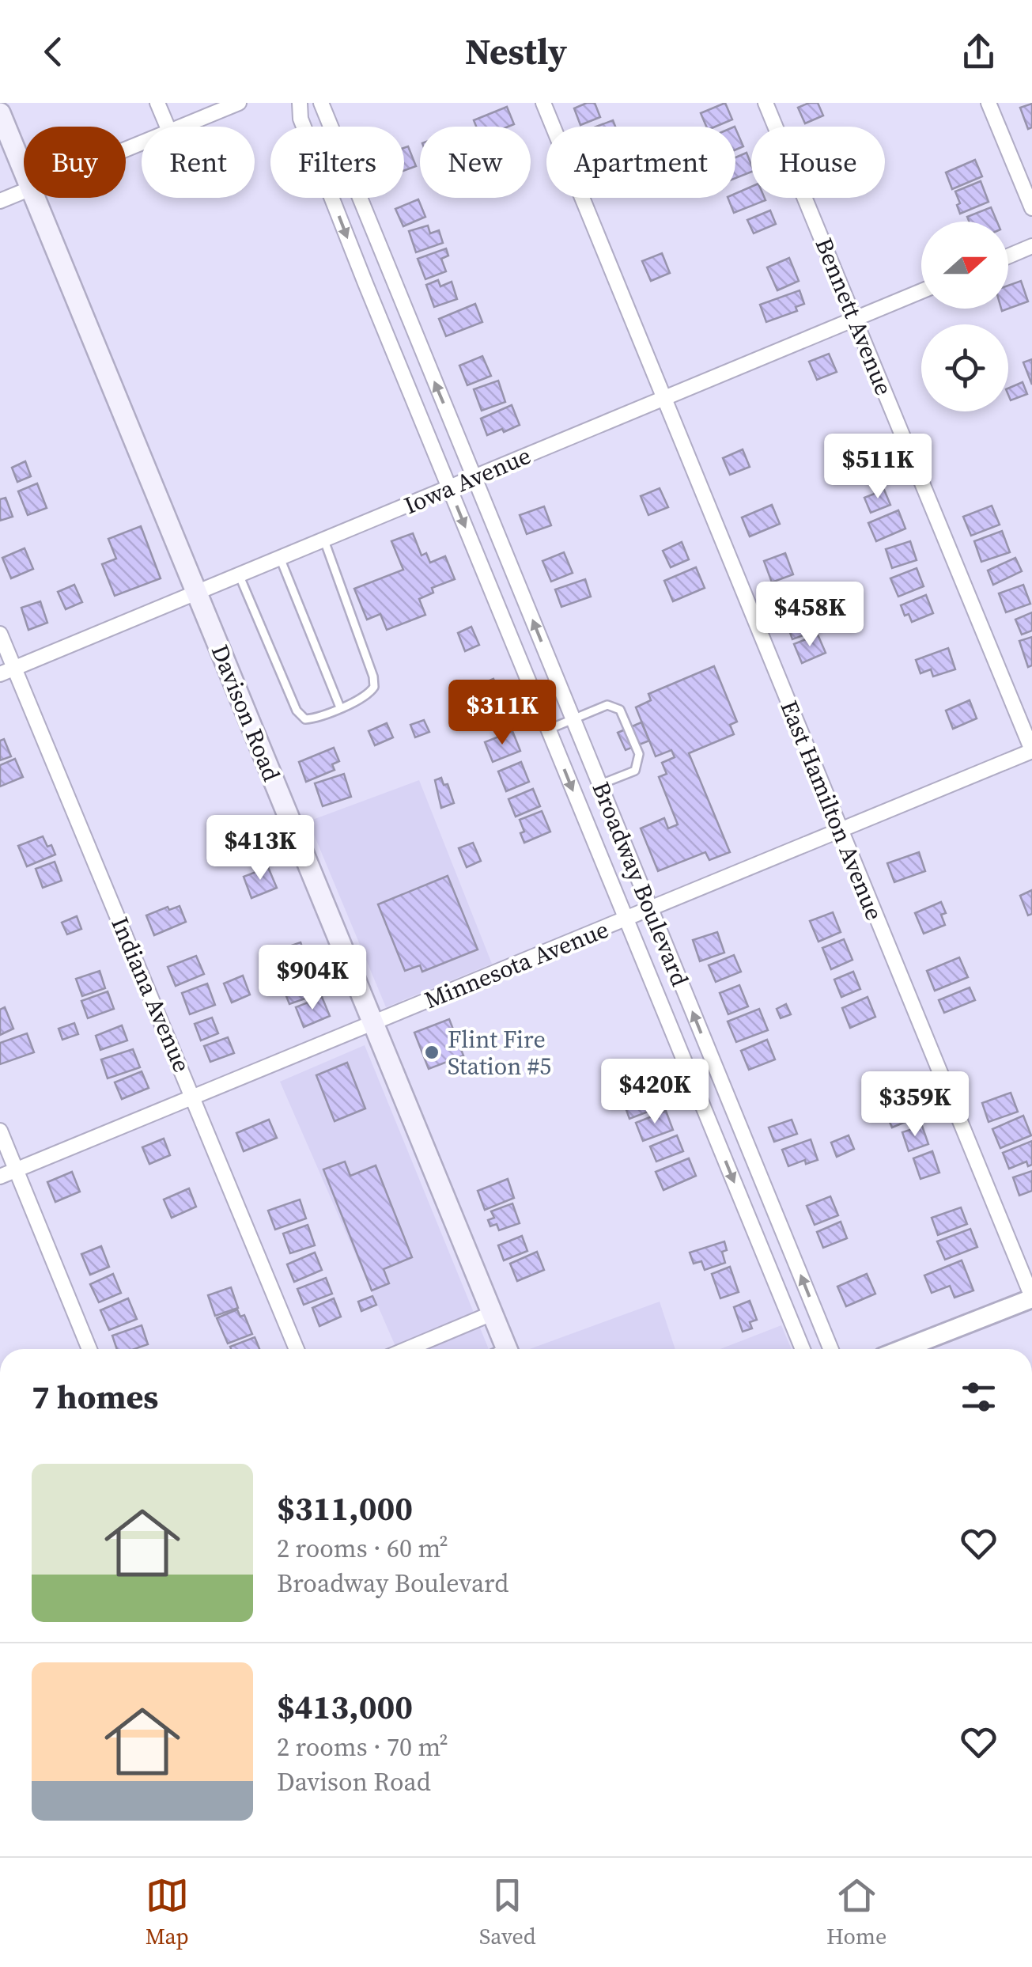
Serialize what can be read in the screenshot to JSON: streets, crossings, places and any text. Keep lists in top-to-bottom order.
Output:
{
  "streets": {
    "main road": ["Davison Road"],
    "street": [
      "Bennett Avenue",
      "Iowa Avenue",
      "East Hamilton Avenue",
      "Broadway Boulevard",
      "Minnesota Avenue",
      "Indiana Avenue"
    ]
  },
  "crossings": [
    ["Bennett Avenue", "Iowa Avenue"],
    ["Bennett Avenue", "Minnesota Avenue"],
    ["Iowa Avenue", "Davison Road"],
    ["Iowa Avenue", "East Hamilton Avenue"],
    ["Iowa Avenue", "Broadway Boulevard"],
    ["Iowa Avenue", "Indiana Avenue"],
    ["Davison Road", "Minnesota Avenue"],
    ["East Hamilton Avenue", "Minnesota Avenue"],
    ["Broadway Boulevard", "Minnesota Avenue"],
    ["Minnesota Avenue", "Indiana Avenue"]
  ],
  "places": ["Flint Fire Station #5"],
  "north": "right",
  "page": {
    "header": "Nestly",
    "chip": [
      "Buy",
      "Rent",
      "Filters",
      "New",
      "Apartment",
      "House"
    ],
    "price": [
      "$511K",
      "$458K",
      "$311K",
      "$413K",
      "$904K",
      "$420K",
      "$359K"
    ],
    "heading": "7 homes",
    "list": [
      {
        "name": "$311,000",
        "note": "2 rooms · 60 m² · Broadway Boulevard"
      },
      {
        "name": "$413,000",
        "note": "2 rooms · 70 m² · Davison Road"
      }
    ],
    "tabs": ["Map", "Saved", "Home"]
  }
}
